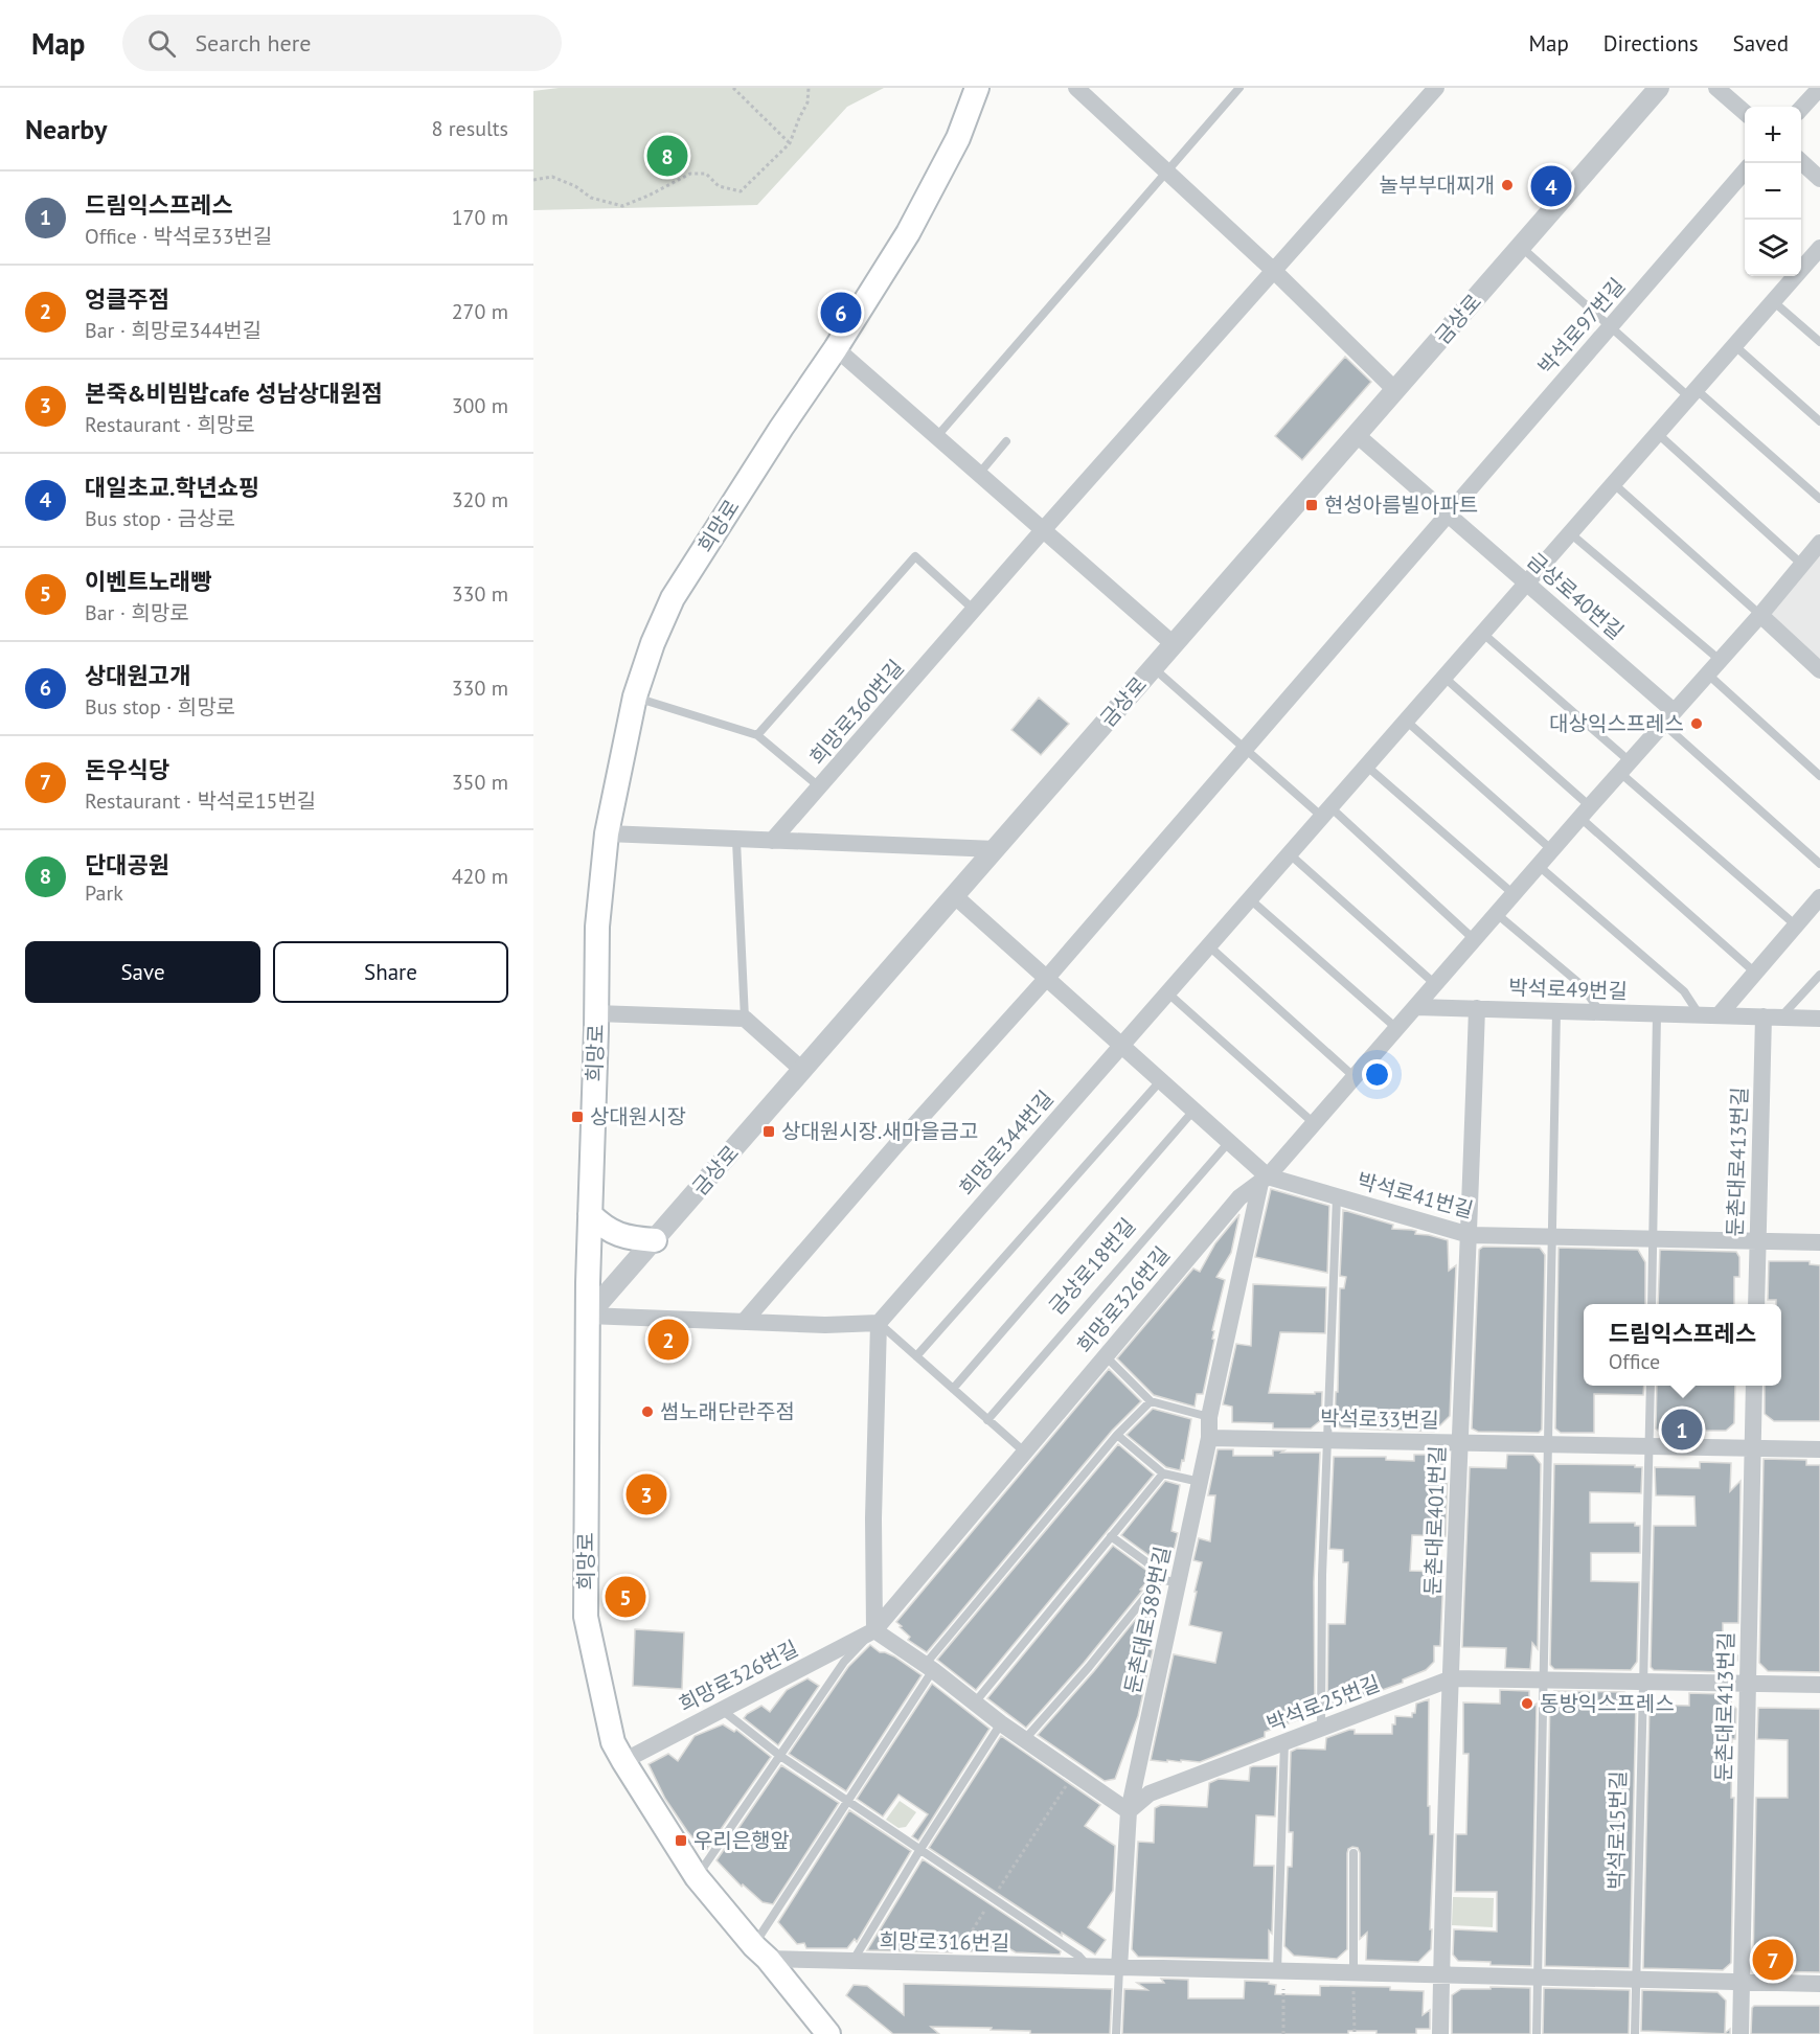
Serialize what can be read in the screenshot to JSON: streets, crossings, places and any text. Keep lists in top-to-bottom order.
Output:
{
  "streets": {
    "main road": ["희망로"],
    "street": [
      "금상로",
      "박석로97번길",
      "금상로40번길",
      "희망로360번길",
      "박석로49번길",
      "희망로344번길",
      "둔촌대로413번길",
      "박석로41번길",
      "희망로326번길",
      "박석로33번길",
      "둔촌대로401번길",
      "둔촌대로389번길",
      "박석로25번길",
      "희망로316번길"
    ],
    "lane": ["금상로18번길", "박석로15번길"]
  },
  "crossings": [
    ["금상로", "희망로"],
    ["금상로", "금상로40번길"],
    ["박석로97번길", "금상로40번길"],
    ["희망로", "희망로326번길"],
    ["희망로", "희망로316번길"],
    ["금상로40번길", "희망로344번길"],
    ["금상로40번길", "희망로326번길"],
    ["박석로49번길", "둔촌대로413번길"],
    ["박석로49번길", "희망로326번길"],
    ["박석로49번길", "둔촌대로401번길"],
    ["둔촌대로413번길", "박석로41번길"],
    ["둔촌대로413번길", "박석로33번길"],
    ["둔촌대로413번길", "박석로25번길"],
    ["박석로41번길", "희망로326번길"],
    ["박석로41번길", "둔촌대로401번길"],
    ["박석로41번길", "둔촌대로389번길"],
    ["희망로326번길", "둔촌대로389번길"],
    ["박석로33번길", "둔촌대로401번길"],
    ["박석로33번길", "둔촌대로389번길"],
    ["둔촌대로401번길", "박석로25번길"],
    ["둔촌대로389번길", "박석로25번길"],
    ["둔촌대로389번길", "희망로316번길"],
    ["박석로25번길", "박석로15번길"]
  ],
  "places": {
    "other": [
      "놀부부대찌개",
      "대상익스프레스",
      "썸노래단란주점",
      "동방익스프레스"
    ],
    "transit": [
      "현성아름빌아파트",
      "상대원시장",
      "상대원시장.새마을금고",
      "우리은행앞"
    ]
  },
  "page": {
    "header": "Map",
    "search": "Search here",
    "nav": ["Map", "Directions", "Saved"],
    "heading": ["Nearby", "8 results"],
    "map_buttons": ["+", "−"],
    "pins": [
      "8",
      "4",
      "6",
      "2",
      "1",
      "3",
      "5",
      "7"
    ],
    "list": [
      {
        "mark": "1",
        "name": "드림익스프레스",
        "note": "Office · 박석로33번길",
        "value": "170 m"
      },
      {
        "mark": "2",
        "name": "엉클주점",
        "note": "Bar · 희망로344번길",
        "value": "270 m"
      },
      {
        "mark": "3",
        "name": "본죽&비빔밥cafe 성남상대원점",
        "note": "Restaurant · 희망로",
        "value": "300 m"
      },
      {
        "mark": "4",
        "name": "대일초교.학년쇼핑",
        "note": "Bus stop · 금상로",
        "value": "320 m"
      },
      {
        "mark": "5",
        "name": "이벤트노래빵",
        "note": "Bar · 희망로",
        "value": "330 m"
      },
      {
        "mark": "6",
        "name": "상대원고개",
        "note": "Bus stop · 희망로",
        "value": "330 m"
      },
      {
        "mark": "7",
        "name": "돈우식당",
        "note": "Restaurant · 박석로15번길",
        "value": "350 m"
      },
      {
        "mark": "8",
        "name": "단대공원",
        "note": "Park",
        "value": "420 m"
      }
    ],
    "buttons": ["Save", "Share"],
    "popup": ["드림익스프레스", "Office"]
  }
}
